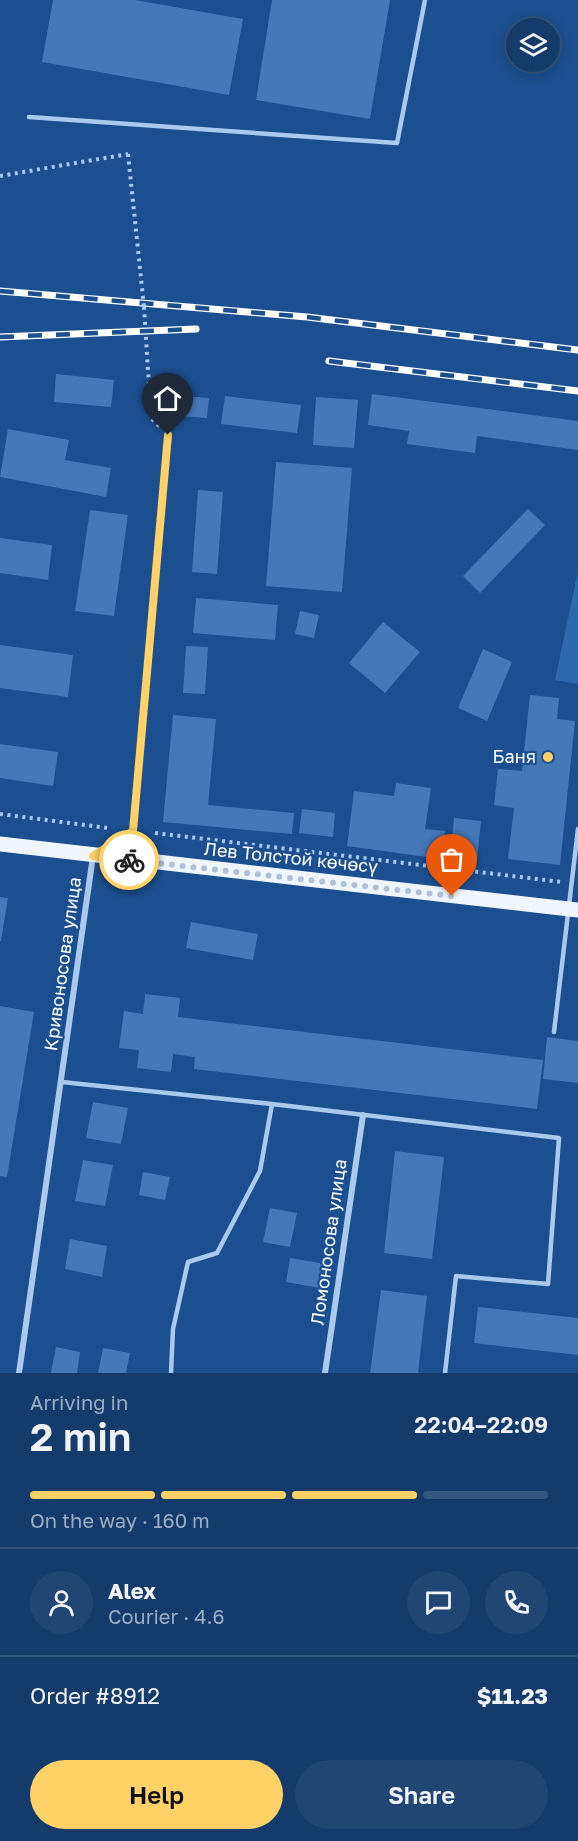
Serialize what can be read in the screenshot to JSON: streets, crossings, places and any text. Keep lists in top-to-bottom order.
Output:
{
  "streets": {
    "main road": ["Лев Толстой көчөсү"],
    "street": ["Кривоносова улица", "Ломоносова улица"]
  },
  "crossings": [
    ["Лев Толстой көчөсү", "Кривоносова улица"]
  ],
  "places": ["Баня"],
  "page": {
    "heading": ["2 min", "Arriving in", "22:04–22:09"],
    "panel": [
      "Alex",
      "Courier · 4.6",
      "Order #8912",
      "$11.23"
    ],
    "bar": "On the way · 160 m",
    "buttons": ["Help", "Share"]
  }
}
